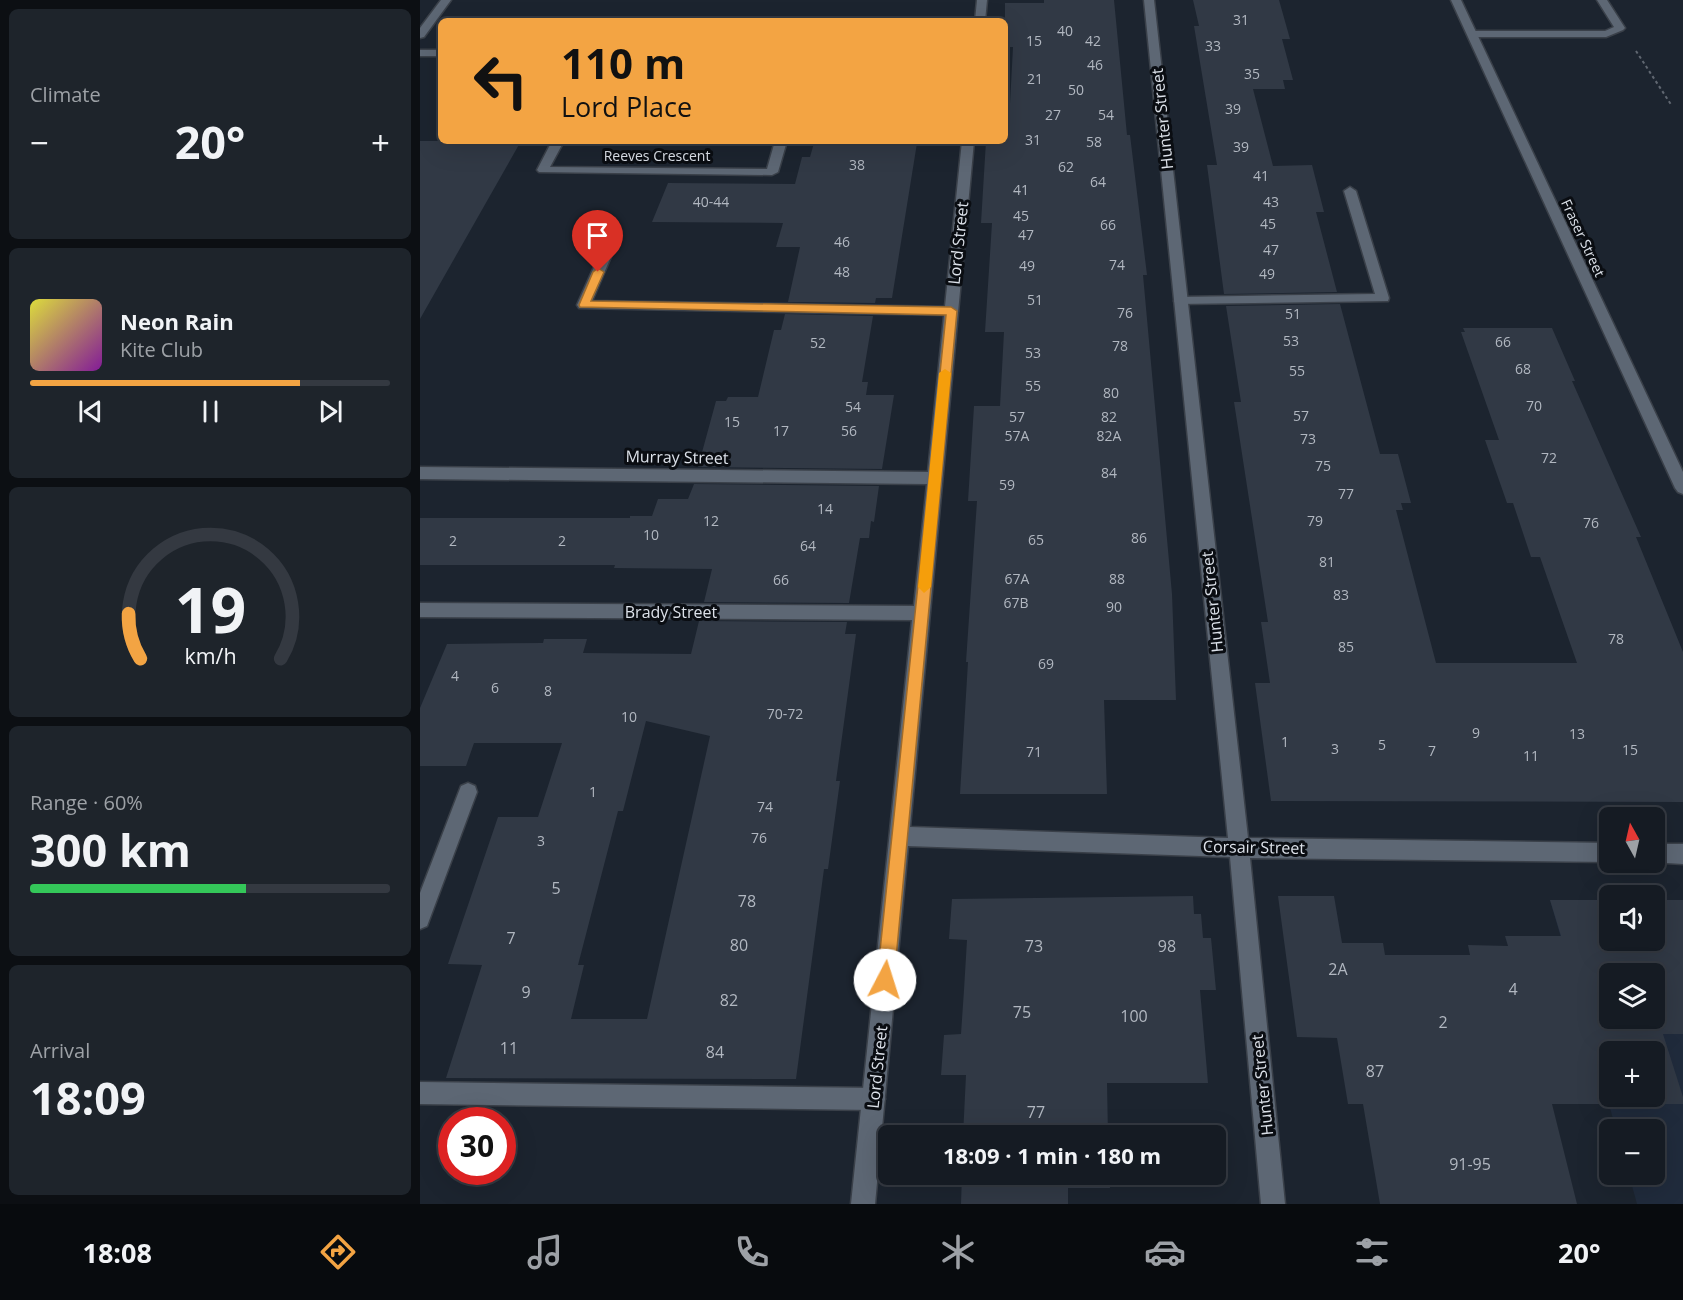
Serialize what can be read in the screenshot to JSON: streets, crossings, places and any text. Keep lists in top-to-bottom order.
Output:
{
  "streets": {
    "street": [
      "Hunter Street",
      "Reeves Crescent",
      "Fraser Street",
      "Lord Street",
      "Murray Street",
      "Brady Street",
      "Corsair Street"
    ]
  },
  "crossings": [
    ["Hunter Street", "Corsair Street"],
    ["Lord Street", "Murray Street"],
    ["Lord Street", "Brady Street"],
    ["Lord Street", "Corsair Street"]
  ],
  "house_numbers": [
    "31",
    "40",
    "15",
    "42",
    "33",
    "46",
    "35",
    "21",
    "50",
    "39",
    "27",
    "54",
    "31",
    "58",
    "39",
    "38",
    "62",
    "41",
    "64",
    "41",
    "40-44",
    "43",
    "45",
    "45",
    "66",
    "47",
    "46",
    "47",
    "74",
    "49",
    "48",
    "49",
    "51",
    "76",
    "51",
    "53",
    "66",
    "52",
    "78",
    "53",
    "68",
    "55",
    "55",
    "80",
    "70",
    "54",
    "57",
    "57",
    "82",
    "15",
    "17",
    "56",
    "57A",
    "82A",
    "73",
    "72",
    "75",
    "84",
    "59",
    "77",
    "14",
    "12",
    "79",
    "76",
    "10",
    "86",
    "65",
    "2",
    "2",
    "64",
    "81",
    "67A",
    "88",
    "66",
    "83",
    "67B",
    "90",
    "78",
    "85",
    "69",
    "4",
    "6",
    "8",
    "70-72",
    "10",
    "9",
    "13",
    "1",
    "5",
    "3",
    "15",
    "7",
    "71",
    "11",
    "1",
    "74",
    "76",
    "3",
    "5",
    "78",
    "7",
    "80",
    "73",
    "98",
    "2A",
    "4",
    "9",
    "82",
    "75",
    "100",
    "2",
    "11",
    "84",
    "87",
    "77",
    "91-95"
  ],
  "north": "top",
  "page": {
    "tile": [
      "Climate",
      ["Range · 60%", "300 km"],
      ["Arrival", "18:09"]
    ],
    "turn": ["110 m", "Lord Place"],
    "heat": ["−", "20°", "+"],
    "song": ["Neon Rain", "Kite Club"],
    "map_buttons": ["+", "−"],
    "limit": "30",
    "trip": "18:09 · 1 min · 180 m",
    "tabs": ["18:08", "20°"],
    "gauge": ["19", "km/h"]
  }
}
